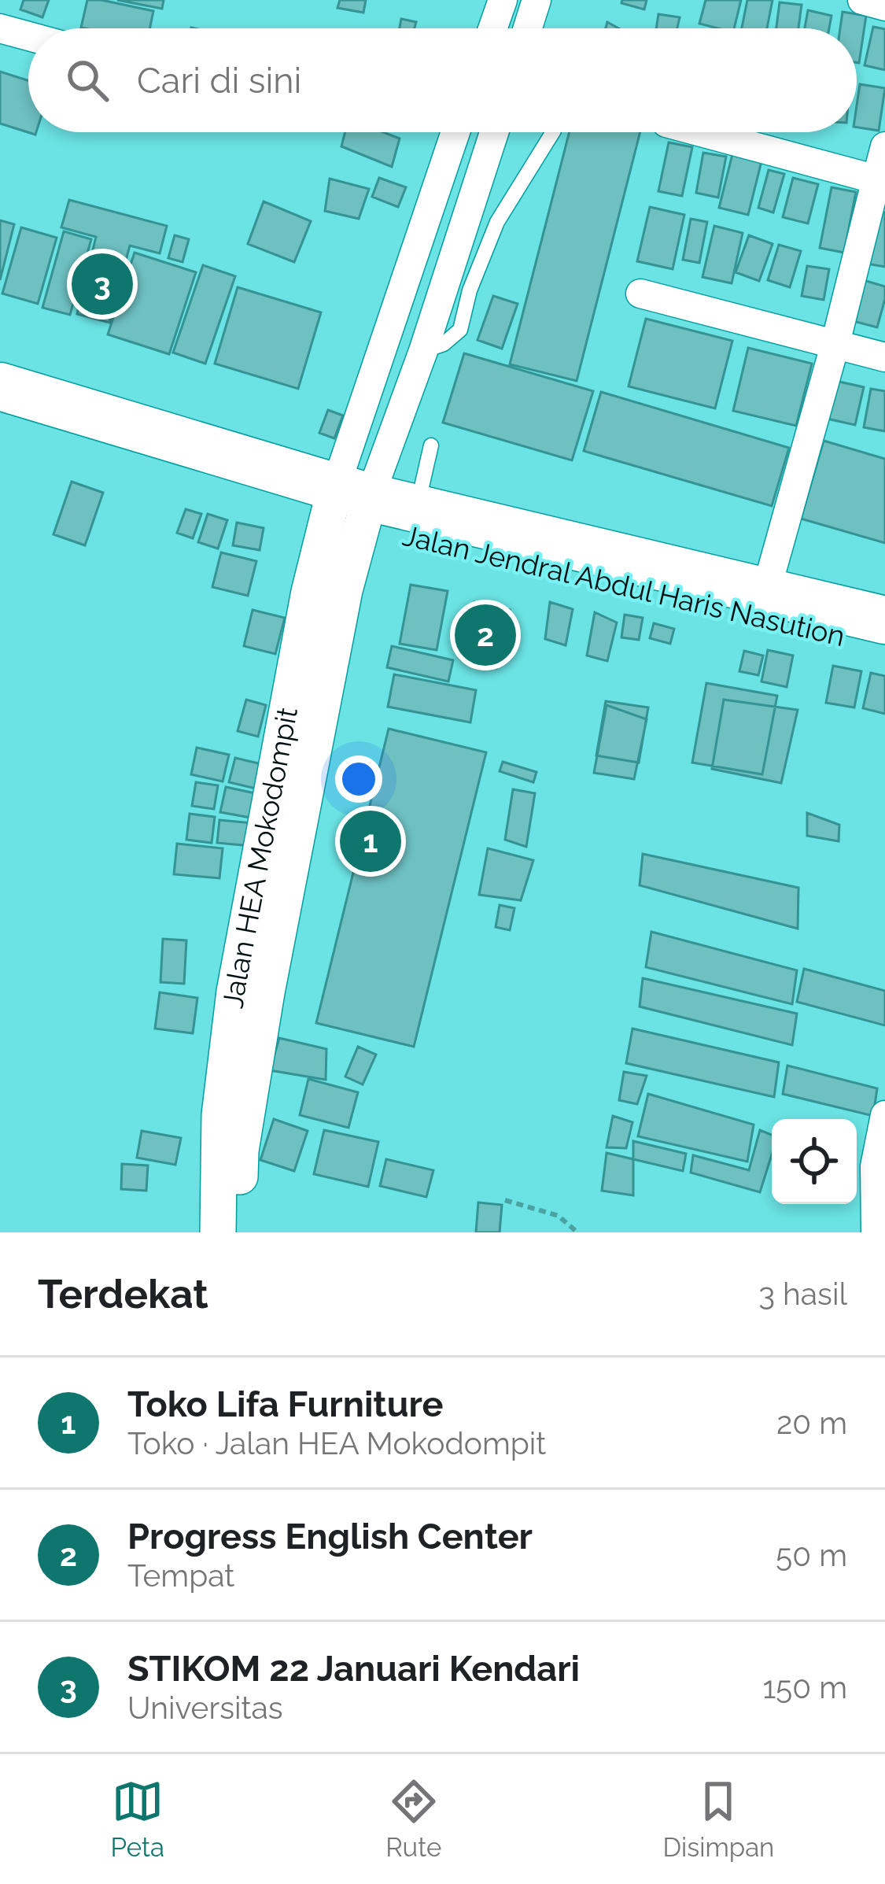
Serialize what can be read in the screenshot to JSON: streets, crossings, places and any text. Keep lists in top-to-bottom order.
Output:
{
  "streets": {
    "highway": ["Jalan Jendral Abdul Haris Nasution"],
    "street": ["Jalan HEA Mokodompit"]
  },
  "crossings": [
    ["Jalan Jendral Abdul Haris Nasution", "Jalan HEA Mokodompit"]
  ],
  "page": {
    "search": "Cari di sini",
    "pins": ["3", "2", "1"],
    "heading": ["Terdekat", "3 hasil"],
    "list": [
      {
        "mark": "1",
        "name": "Toko Lifa Furniture",
        "note": "Toko · Jalan HEA Mokodompit",
        "value": "20 m"
      },
      {
        "mark": "2",
        "name": "Progress English Center",
        "note": "Tempat",
        "value": "50 m"
      },
      {
        "mark": "3",
        "name": "STIKOM 22 Januari Kendari",
        "note": "Universitas",
        "value": "150 m"
      }
    ],
    "nav": ["Peta", "Rute", "Disimpan"]
  }
}
